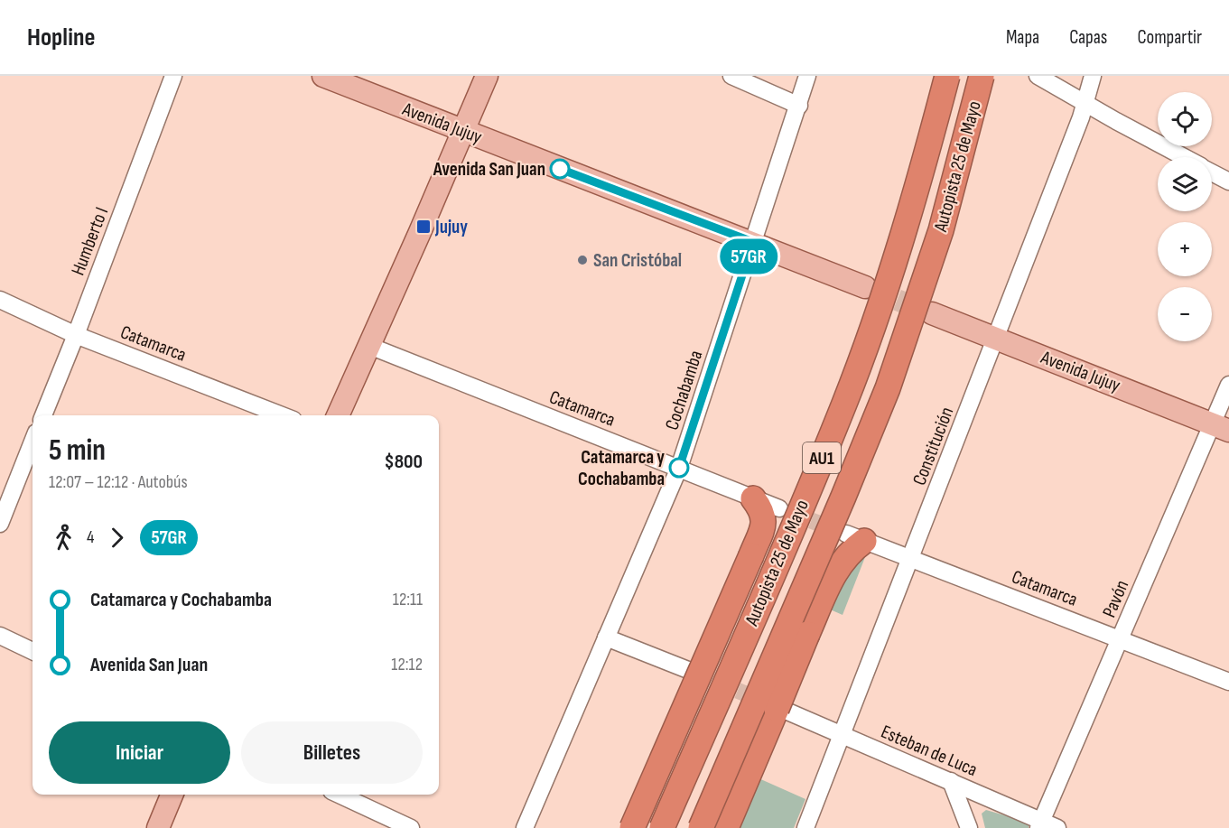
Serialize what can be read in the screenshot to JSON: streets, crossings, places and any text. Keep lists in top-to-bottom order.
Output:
{
  "streets": {
    "highway": ["Autopista 25 de Mayo", "AU1"],
    "main road": ["Avenida Jujuy"],
    "street": [
      "Humberto I",
      "Catamarca",
      "Cochabamba",
      "Constitución",
      "Pavón",
      "Esteban de Luca"
    ]
  },
  "crossings": [
    ["Avenida Jujuy", "Cochabamba"],
    ["Avenida Jujuy", "Constitución"],
    ["Avenida Jujuy", "Pavón"],
    ["Humberto I", "Catamarca"],
    ["Catamarca", "Cochabamba"],
    ["Catamarca", "Constitución"],
    ["Catamarca", "Pavón"],
    ["Constitución", "Esteban de Luca"],
    ["Pavón", "Esteban de Luca"]
  ],
  "places": {
    "other": ["Avenida San Juan", "San Cristóbal", "Catamarca y Cochabamba"],
    "transit": ["Jujuy"]
  },
  "lines": ["bus line 57GR"],
  "page": {
    "header": "Hopline",
    "nav": ["Mapa", "Capas", "Compartir"],
    "on_map": "57GR",
    "map_buttons": ["+", "−"],
    "heading": ["5 min", "12:07 – 12:12 · Autobús", "$800"],
    "legs": ["4", "57GR"],
    "list": [
      {
        "name": "Catamarca y Cochabamba",
        "value": "12:11"
      },
      {
        "name": "Avenida San Juan",
        "value": "12:12"
      }
    ],
    "buttons": ["Iniciar", "Billetes"]
  }
}
